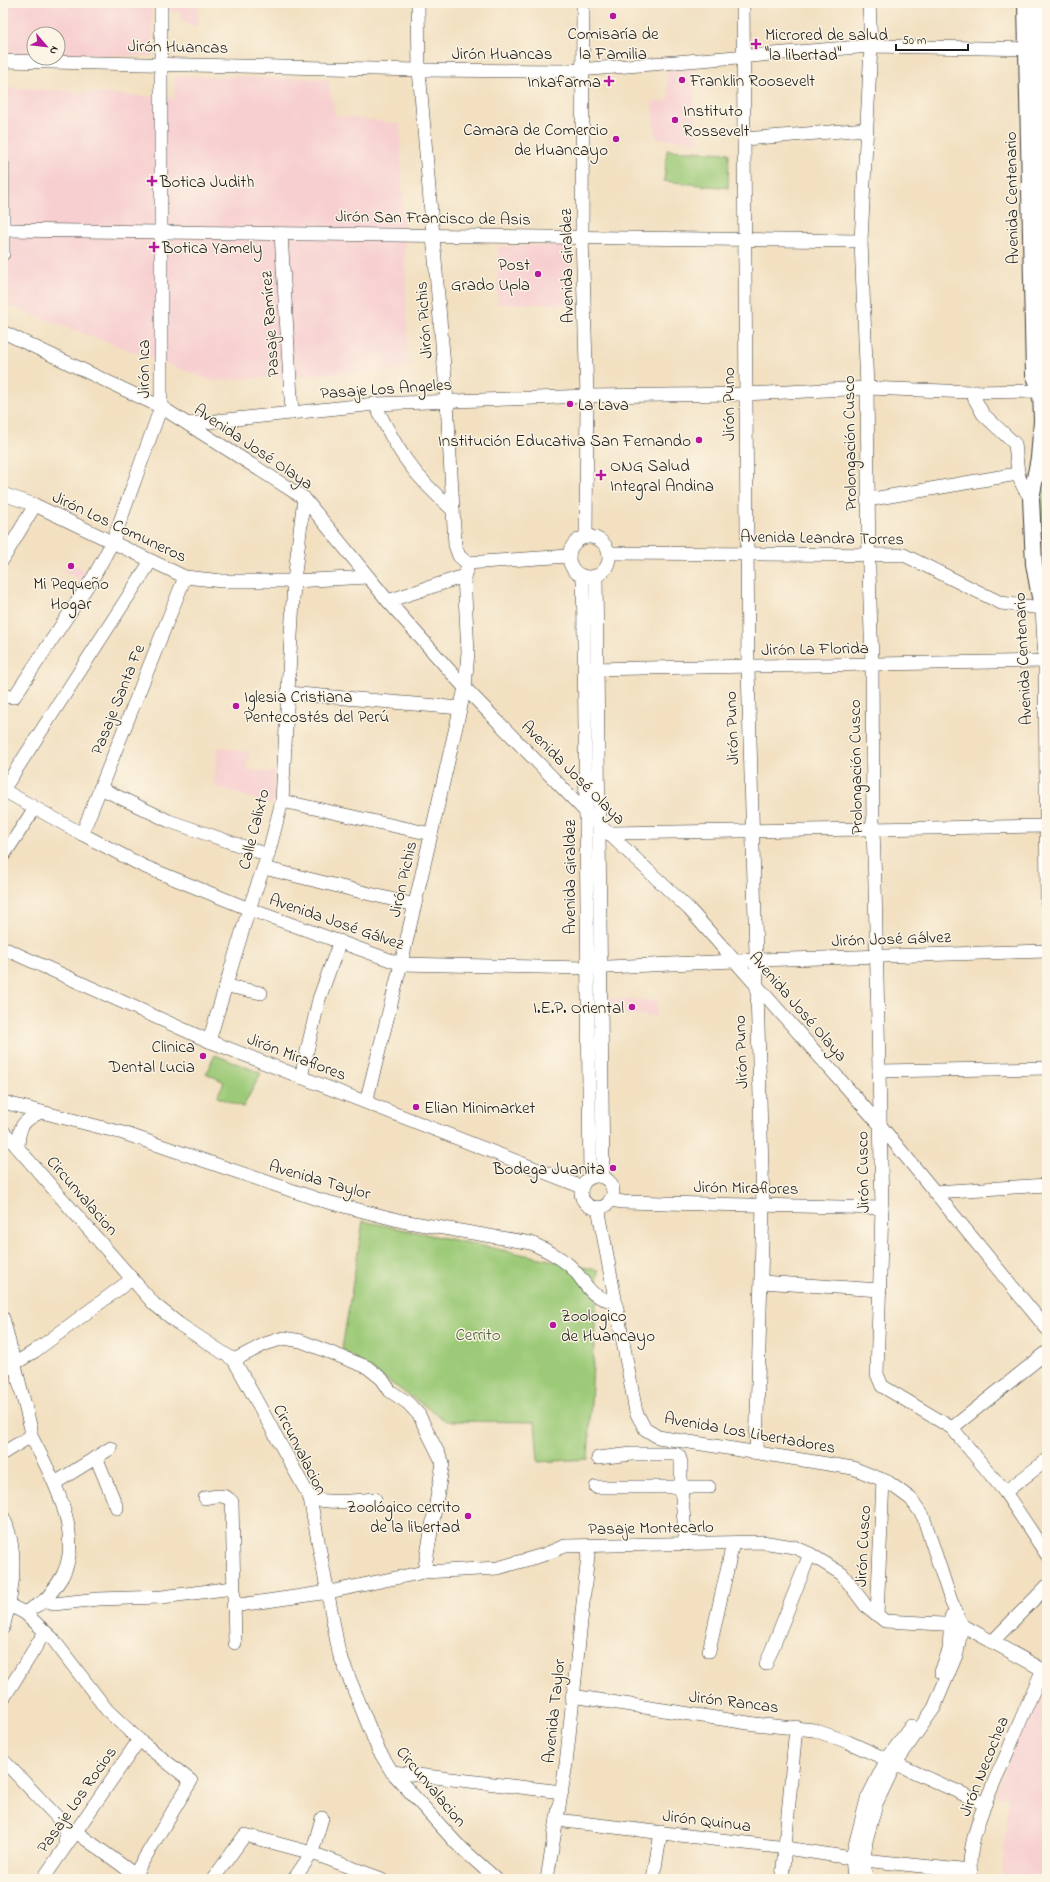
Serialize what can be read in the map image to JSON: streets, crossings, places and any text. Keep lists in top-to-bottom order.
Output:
{
  "streets": {
    "main road": ["Avenida Centenario"],
    "street": [
      "Jirón Huancas",
      "Jirón San Francisco de Asis",
      "Avenida Giraldez",
      "Jirón Pichis",
      "Pasaje Ramírez",
      "Jirón Ica",
      "Pasaje Los Angeles",
      "Jirón Puno",
      "Prolongación Cusco",
      "Avenida José Olaya",
      "Jirón Los Comuneros",
      "Avenida Leandra Torres",
      "Jirón La Florida",
      "Pasaje Santa Fe",
      "Calle Calixto",
      "Avenida José Gálvez",
      "Jirón José Gálvez",
      "Jirón Miraflores",
      "Jirón Cusco",
      "Avenida Taylor",
      "Circunvalacion",
      "Avenida Los Libertadores",
      "Pasaje Montecarlo",
      "Jirón Rancas",
      "Jirón Necochea",
      "Pasaje Los Rocios",
      "Jirón Quinua"
    ]
  },
  "crossings": [
    ["Jirón Huancas", "Avenida Centenario"],
    ["Jirón Huancas", "Avenida Giraldez"],
    ["Jirón Huancas", "Jirón Pichis"],
    ["Jirón Huancas", "Jirón Ica"],
    ["Jirón Huancas", "Jirón Puno"],
    ["Jirón Huancas", "Prolongación Cusco"],
    ["Avenida Centenario", "Pasaje Los Angeles"],
    ["Avenida Centenario", "Avenida Leandra Torres"],
    ["Avenida Centenario", "Jirón La Florida"],
    ["Jirón San Francisco de Asis", "Avenida Giraldez"],
    ["Jirón San Francisco de Asis", "Jirón Pichis"],
    ["Jirón San Francisco de Asis", "Pasaje Ramírez"],
    ["Jirón San Francisco de Asis", "Jirón Ica"],
    ["Jirón San Francisco de Asis", "Jirón Puno"],
    ["Jirón San Francisco de Asis", "Prolongación Cusco"],
    ["Avenida Giraldez", "Pasaje Los Angeles"],
    ["Avenida Giraldez", "Avenida José Olaya"],
    ["Avenida Giraldez", "Avenida Leandra Torres"],
    ["Avenida Giraldez", "Jirón La Florida"],
    ["Avenida Giraldez", "Avenida José Gálvez"],
    ["Avenida Giraldez", "Jirón Miraflores"],
    ["Avenida Giraldez", "Avenida Los Libertadores"],
    ["Jirón Pichis", "Pasaje Los Angeles"],
    ["Jirón Pichis", "Avenida José Olaya"],
    ["Jirón Pichis", "Avenida José Gálvez"],
    ["Jirón Pichis", "Jirón Miraflores"],
    ["Pasaje Ramírez", "Pasaje Los Angeles"],
    ["Jirón Ica", "Avenida José Olaya"],
    ["Jirón Ica", "Jirón Los Comuneros"],
    ["Pasaje Los Angeles", "Jirón Puno"],
    ["Pasaje Los Angeles", "Prolongación Cusco"],
    ["Pasaje Los Angeles", "Avenida José Olaya"],
    ["Jirón Puno", "Avenida José Olaya"],
    ["Jirón Puno", "Avenida Leandra Torres"],
    ["Jirón Puno", "Jirón La Florida"],
    ["Jirón Puno", "Jirón José Gálvez"],
    ["Jirón Puno", "Jirón Miraflores"],
    ["Jirón Puno", "Avenida Los Libertadores"],
    ["Prolongación Cusco", "Avenida Leandra Torres"],
    ["Prolongación Cusco", "Jirón La Florida"],
    ["Prolongación Cusco", "Jirón José Gálvez"],
    ["Prolongación Cusco", "Jirón Cusco"],
    ["Avenida José Olaya", "Jirón Los Comuneros"],
    ["Avenida José Olaya", "Calle Calixto"],
    ["Avenida José Olaya", "Avenida José Gálvez"],
    ["Avenida José Olaya", "Jirón José Gálvez"],
    ["Avenida José Olaya", "Jirón Cusco"],
    ["Jirón Los Comuneros", "Pasaje Santa Fe"],
    ["Jirón Los Comuneros", "Calle Calixto"],
    ["Pasaje Santa Fe", "Avenida José Gálvez"],
    ["Calle Calixto", "Avenida José Gálvez"],
    ["Calle Calixto", "Jirón Miraflores"],
    ["Avenida José Gálvez", "Jirón José Gálvez"],
    ["Jirón José Gálvez", "Jirón Cusco"],
    ["Jirón Miraflores", "Jirón Cusco"],
    ["Jirón Miraflores", "Avenida Los Libertadores"],
    ["Jirón Cusco", "Avenida Los Libertadores"],
    ["Jirón Cusco", "Pasaje Montecarlo"],
    ["Avenida Taylor", "Avenida Los Libertadores"],
    ["Avenida Taylor", "Pasaje Montecarlo"],
    ["Avenida Taylor", "Jirón Rancas"],
    ["Avenida Taylor", "Jirón Quinua"],
    ["Circunvalacion", "Pasaje Montecarlo"],
    ["Avenida Los Libertadores", "Pasaje Montecarlo"],
    ["Avenida Los Libertadores", "Jirón Rancas"],
    ["Avenida Los Libertadores", "Jirón Quinua"],
    ["Jirón Rancas", "Jirón Necochea"],
    ["Jirón Necochea", "Jirón Quinua"]
  ],
  "parks": ["Cerrito"],
  "places": {
    "other": [
      "Comisaría de la Familia",
      "Franklin Roosevelt",
      "Instituto Rossevelt",
      "Camara de Comercio de Huancayo",
      "Post Grado Upla",
      "La Lava",
      "Institución Educativa San Fernando",
      "Mi Pequeño Hogar",
      "Iglesia Cristiana Pentecostés del Perú",
      "I.E.P. Oriental",
      "Clinica Dental Lucia",
      "Elian Minimarket",
      "Bodega Juanita",
      "Zoologico de Huancayo",
      "Zoológico cerrito de la libertad"
    ],
    "health": [
      "Microred de salud \"la libertad\"",
      "Inkafarma",
      "Botica Judith",
      "Botica Yamely",
      "ONG Salud Integral Andina"
    ]
  },
  "scale_bar": "50 m",
  "north": "bottom right"
}
